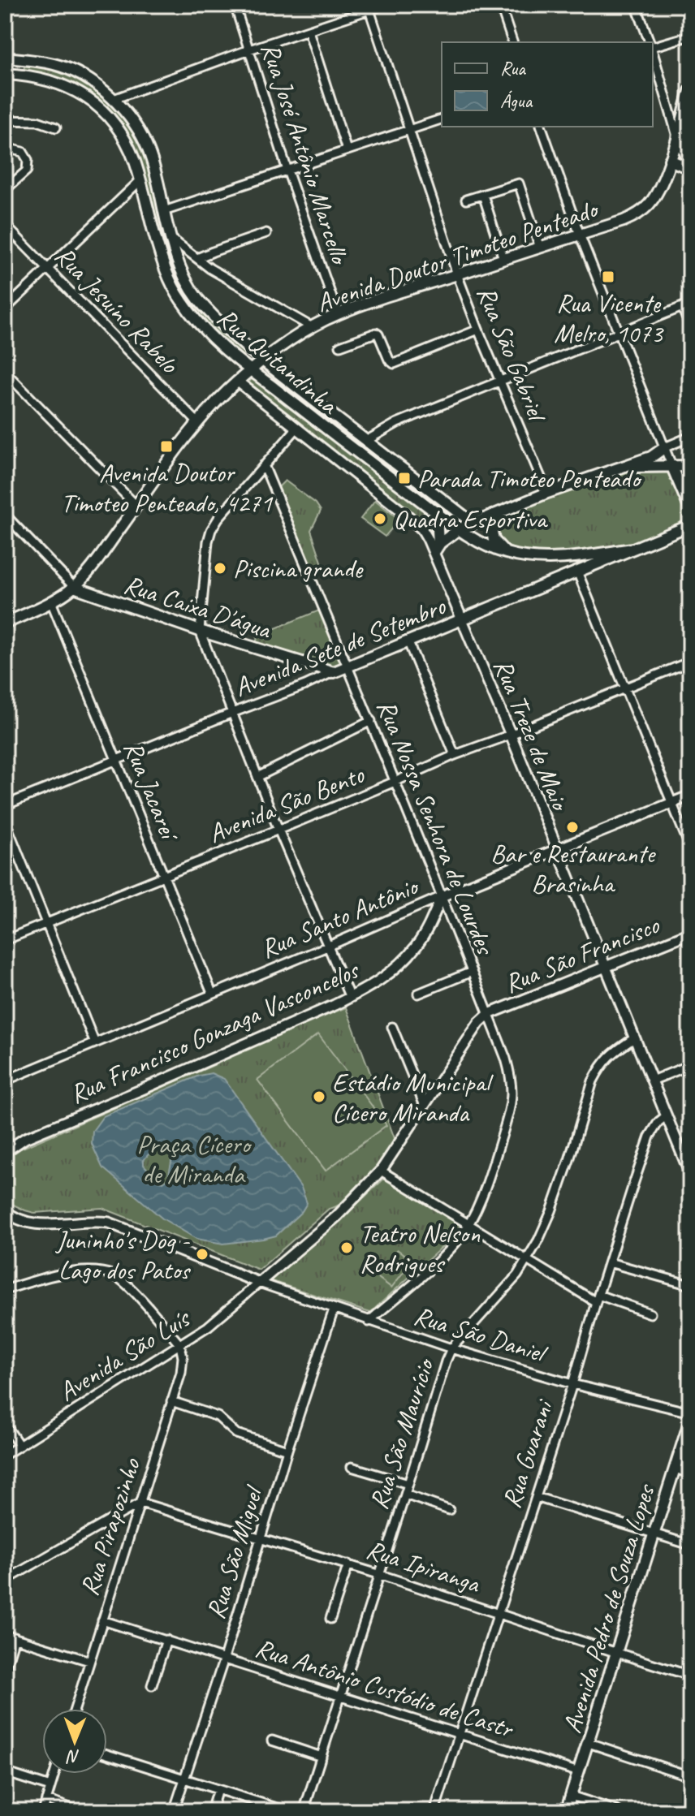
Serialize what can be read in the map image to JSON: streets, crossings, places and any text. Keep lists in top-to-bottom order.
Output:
{
  "streets": {
    "main road": [
      "Avenida Doutor Timoteo Penteado",
      "Rua Quitandinha",
      "Rua Caixa D'água",
      "Avenida Sete de Setembro",
      "Avenida Pedro de Souza Lopes"
    ],
    "street": [
      "Rua José Antônio Marcello",
      "Rua Jesuíno Rabelo",
      "Rua São Gabriel",
      "Rua Treze de Maio",
      "Rua Jacareí",
      "Avenida São Bento",
      "Rua Nossa Senhora de Lourdes",
      "Rua Santo Antônio",
      "Rua São Francisco",
      "Rua Francisco Gonzaga Vasconcelos",
      "Rua São Daniel",
      "Avenida São Luís",
      "Rua São Maurício",
      "Rua Guarani",
      "Rua Pirapozinho",
      "Rua São Miguel",
      "Rua Ipiranga",
      "Rua Antônio Custódio de Castr"
    ]
  },
  "crossings": [
    ["Rua José Antônio Marcello", "Avenida Doutor Timoteo Penteado"],
    ["Avenida Doutor Timoteo Penteado", "Rua Jesuíno Rabelo"],
    ["Avenida Doutor Timoteo Penteado", "Rua São Gabriel"],
    ["Avenida Doutor Timoteo Penteado", "Rua Quitandinha"],
    ["Avenida Doutor Timoteo Penteado", "Rua Caixa D'água"],
    ["Avenida Doutor Timoteo Penteado", "Rua Treze de Maio"],
    ["Avenida Doutor Timoteo Penteado", "Rua Jacareí"],
    ["Rua Quitandinha", "Avenida Sete de Setembro"],
    ["Rua Caixa D'água", "Avenida Sete de Setembro"],
    ["Avenida Sete de Setembro", "Rua Treze de Maio"],
    ["Avenida Sete de Setembro", "Rua Jacareí"],
    ["Avenida Sete de Setembro", "Rua Nossa Senhora de Lourdes"],
    ["Rua Treze de Maio", "Avenida São Bento"],
    ["Rua Treze de Maio", "Rua Santo Antônio"],
    ["Rua Treze de Maio", "Rua São Francisco"],
    ["Rua Treze de Maio", "Rua São Maurício"],
    ["Rua Treze de Maio", "Rua Guarani"],
    ["Rua Jacareí", "Avenida São Bento"],
    ["Rua Jacareí", "Rua Santo Antônio"],
    ["Avenida São Bento", "Rua Nossa Senhora de Lourdes"],
    ["Rua Nossa Senhora de Lourdes", "Rua Santo Antônio"],
    ["Rua Nossa Senhora de Lourdes", "Rua São Francisco"],
    ["Rua Nossa Senhora de Lourdes", "Rua Francisco Gonzaga Vasconcelos"],
    ["Rua Nossa Senhora de Lourdes", "Rua São Daniel"],
    ["Rua Santo Antônio", "Rua Francisco Gonzaga Vasconcelos"],
    ["Rua São Daniel", "Avenida São Luís"],
    ["Rua São Daniel", "Rua São Maurício"],
    ["Rua São Daniel", "Rua Guarani"],
    ["Rua São Daniel", "Rua São Miguel"],
    ["Avenida São Luís", "Rua Pirapozinho"],
    ["Rua São Maurício", "Rua Ipiranga"],
    ["Rua São Maurício", "Rua Antônio Custódio de Castr"],
    ["Rua Guarani", "Rua Ipiranga"],
    ["Rua Guarani", "Rua Antônio Custódio de Castr"],
    ["Rua Pirapozinho", "Rua Ipiranga"],
    ["Rua Pirapozinho", "Rua Antônio Custódio de Castr"],
    ["Rua São Miguel", "Rua Ipiranga"],
    ["Rua São Miguel", "Rua Antônio Custódio de Castr"],
    ["Rua Ipiranga", "Avenida Pedro de Souza Lopes"],
    ["Avenida Pedro de Souza Lopes", "Rua Antônio Custódio de Castr"]
  ],
  "parks": ["Praça Cícero de Miranda"],
  "places": {
    "transit": ["Rua Vicente Melro, 1073", "Avenida Doutor Timoteo Penteado, 4271", "Parada Timoteo Penteado"],
    "other": [
      "Quadra Esportiva",
      "Piscina grande",
      "Bar e Restaurante Brasinha",
      "Estádio Municipal Cícero Miranda",
      "Teatro Nelson Rodrigues",
      "Juninho's Dog - Lago dos Patos"
    ]
  },
  "legend": ["Rua", "Água"],
  "north": "bottom"
}
